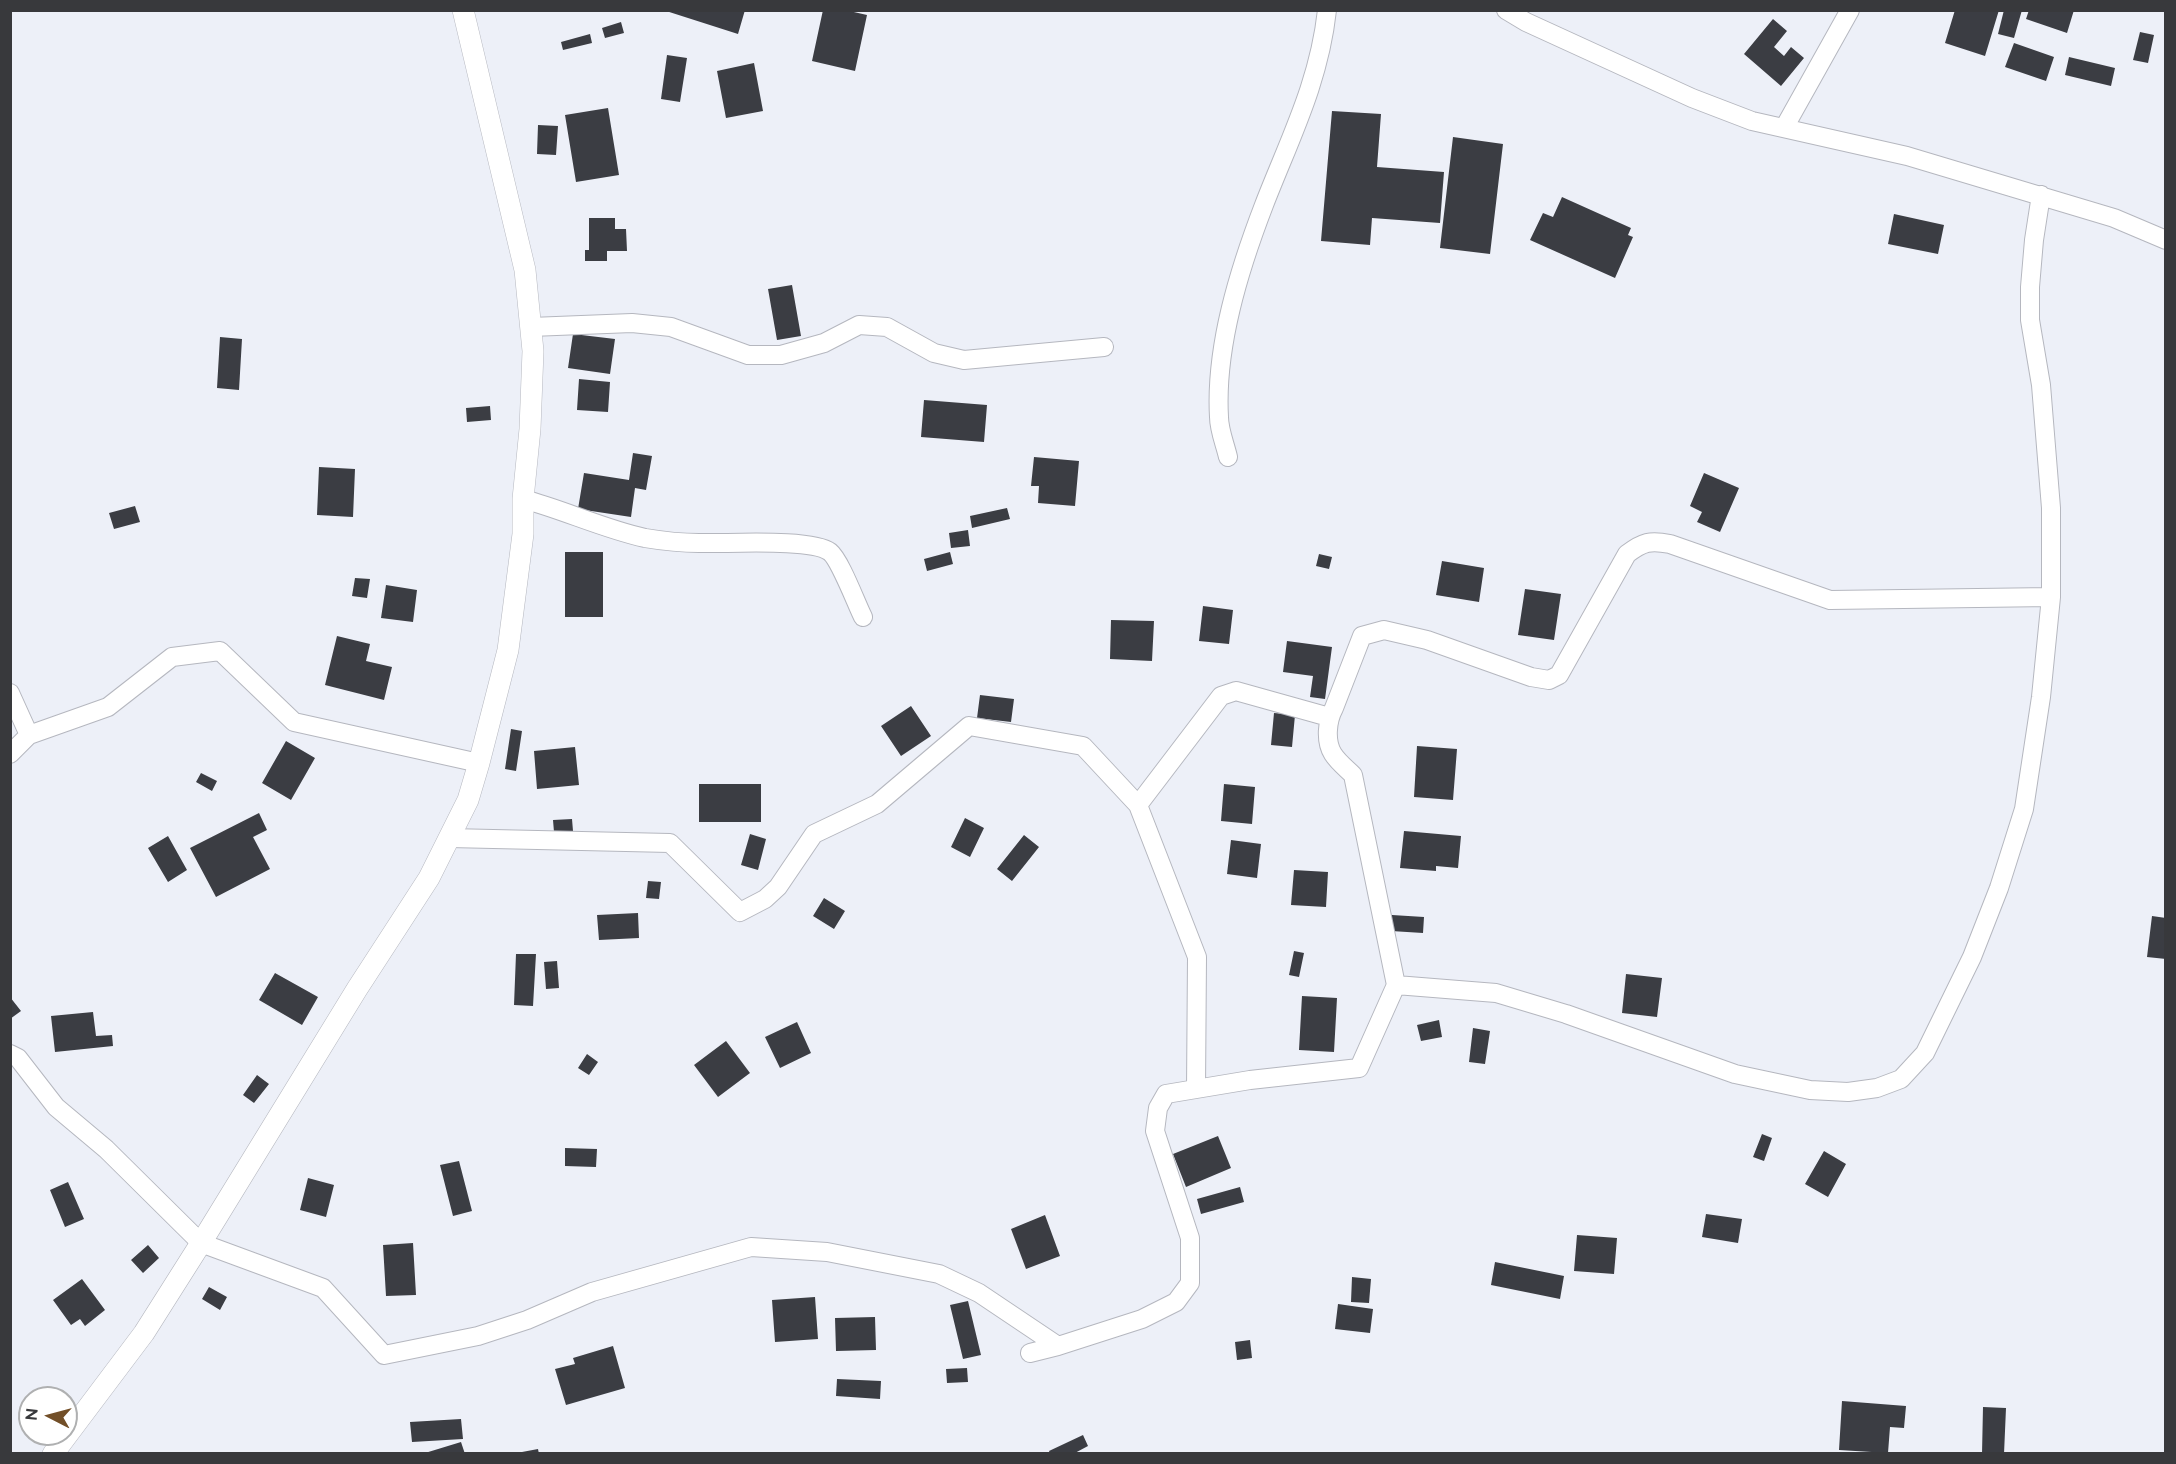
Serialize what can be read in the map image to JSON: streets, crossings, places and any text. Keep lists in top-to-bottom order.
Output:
{
  "north": "left"
}
